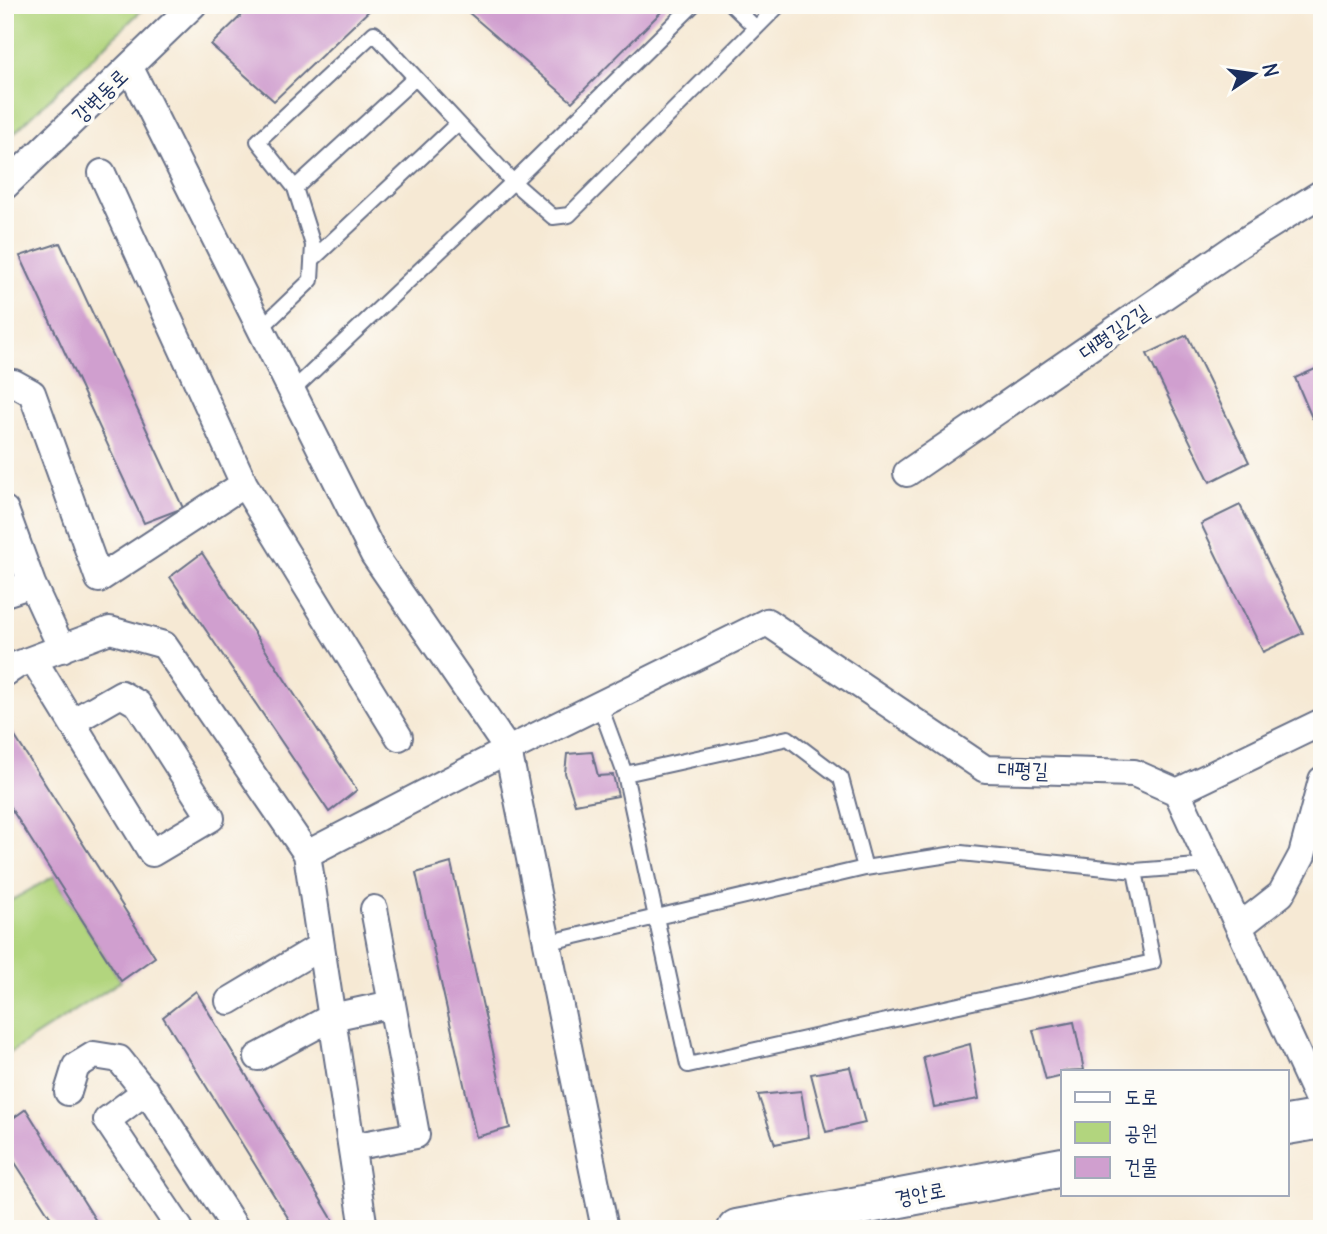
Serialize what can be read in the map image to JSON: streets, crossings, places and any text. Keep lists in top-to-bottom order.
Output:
{
  "streets": {
    "street": [
      "강변동로",
      "대평길2길",
      "대평길",
      "경안로"
    ]
  },
  "legend": ["도로", "공원", "건물"],
  "north": "right"
}
